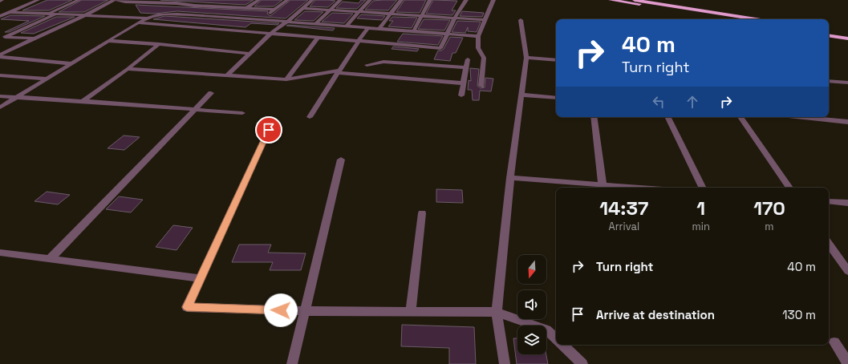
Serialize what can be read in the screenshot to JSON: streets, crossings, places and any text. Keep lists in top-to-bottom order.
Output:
{
  "north": "bottom",
  "page": {
    "turn": ["40 m", "Turn right"],
    "eta": [
      "14:37",
      "Arrival",
      "1",
      "min",
      "170",
      "m"
    ],
    "list": [
      {
        "name": "Turn right",
        "value": "40 m"
      },
      {
        "name": "Arrive at destination",
        "value": "130 m"
      }
    ]
  }
}
